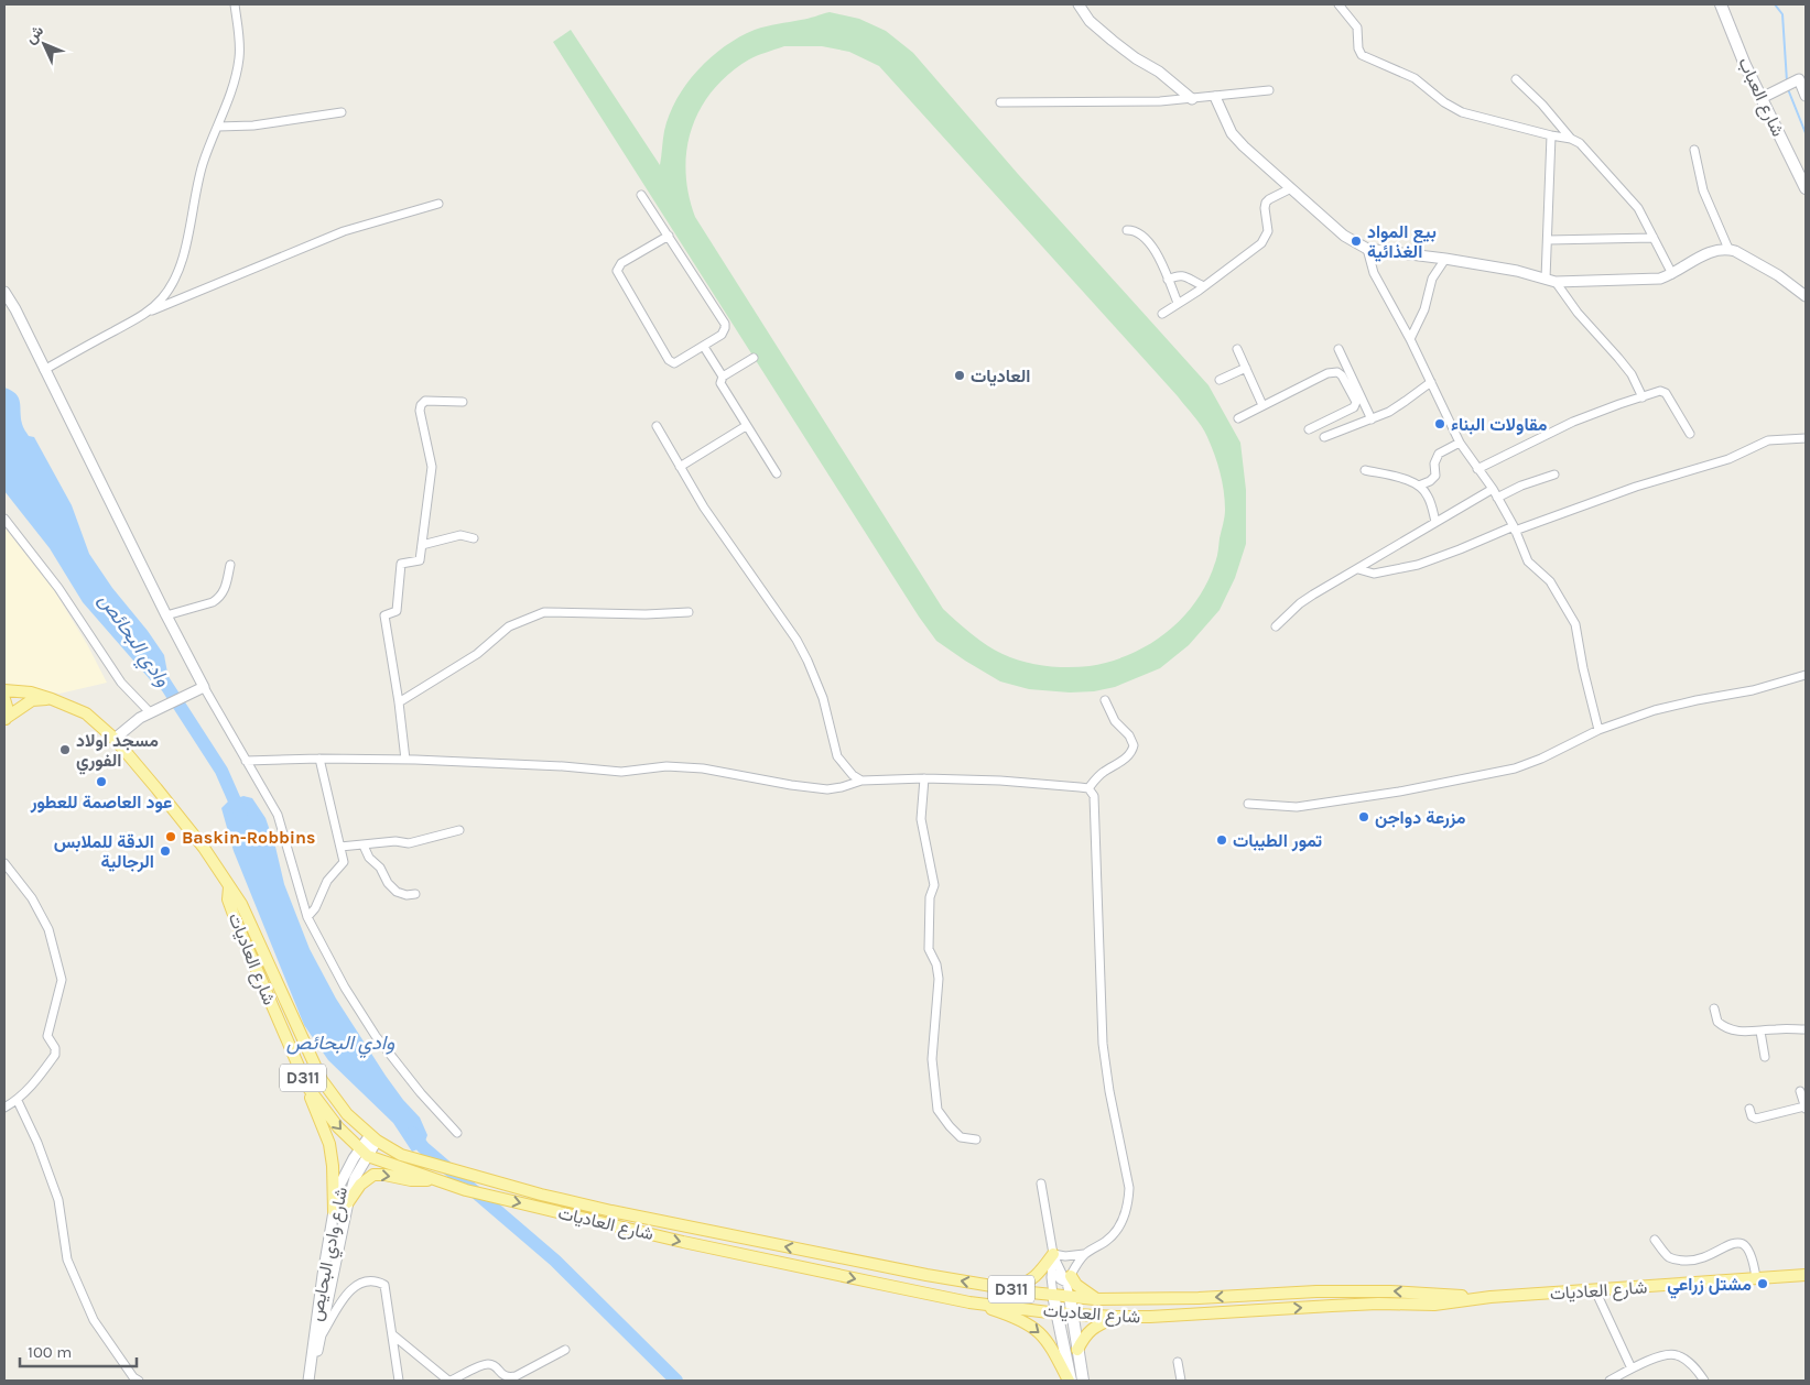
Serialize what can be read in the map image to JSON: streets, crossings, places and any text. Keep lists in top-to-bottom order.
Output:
{
  "streets": {
    "main road": ["شارع العباب", "شارع العاديات", "D311"],
    "street": ["شارع وادي البحايص"]
  },
  "crossings": [
    ["شارع العاديات", "D311"],
    ["شارع العاديات", "شارع وادي البحايص"]
  ],
  "water": ["وادي البحائص"],
  "places": [
    "بيع المواد الغذائية",
    "العاديات",
    "مقاولات البناء",
    "مسجد اولاد الفوري",
    "عود العاصمة للعطور",
    "مزرعة دواجن",
    "Baskin-Robbins",
    "تمور الطيبات",
    "الدقة للملابس الرجالية",
    "مشتل زراعي"
  ],
  "scale_bar": "100 m",
  "north": "top left"
}
